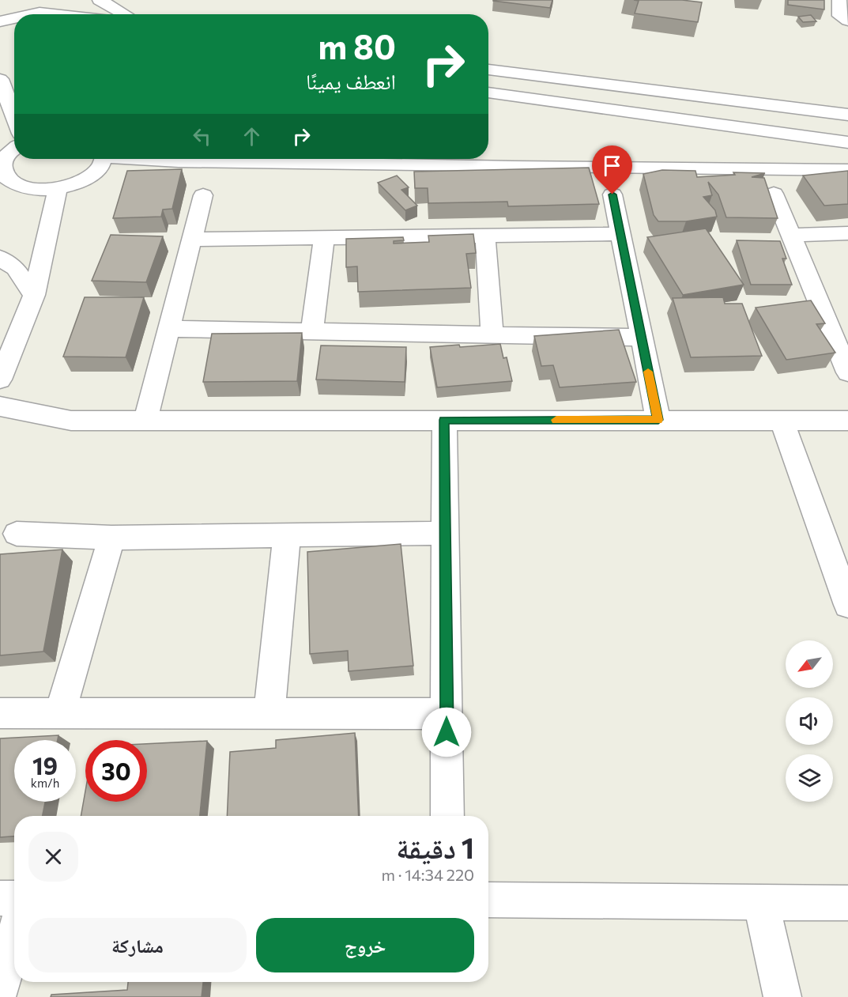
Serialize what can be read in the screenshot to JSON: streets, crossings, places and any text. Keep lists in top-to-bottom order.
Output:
{
  "north": "bottom left",
  "page": {
    "turn": ["80 m", "انعطف يمينًا"],
    "speed": "19 km/h",
    "limit": "30",
    "heading": ["1 دقيقة", "220 m · 14:34"],
    "buttons": ["خروج", "مشاركة"]
  }
}
